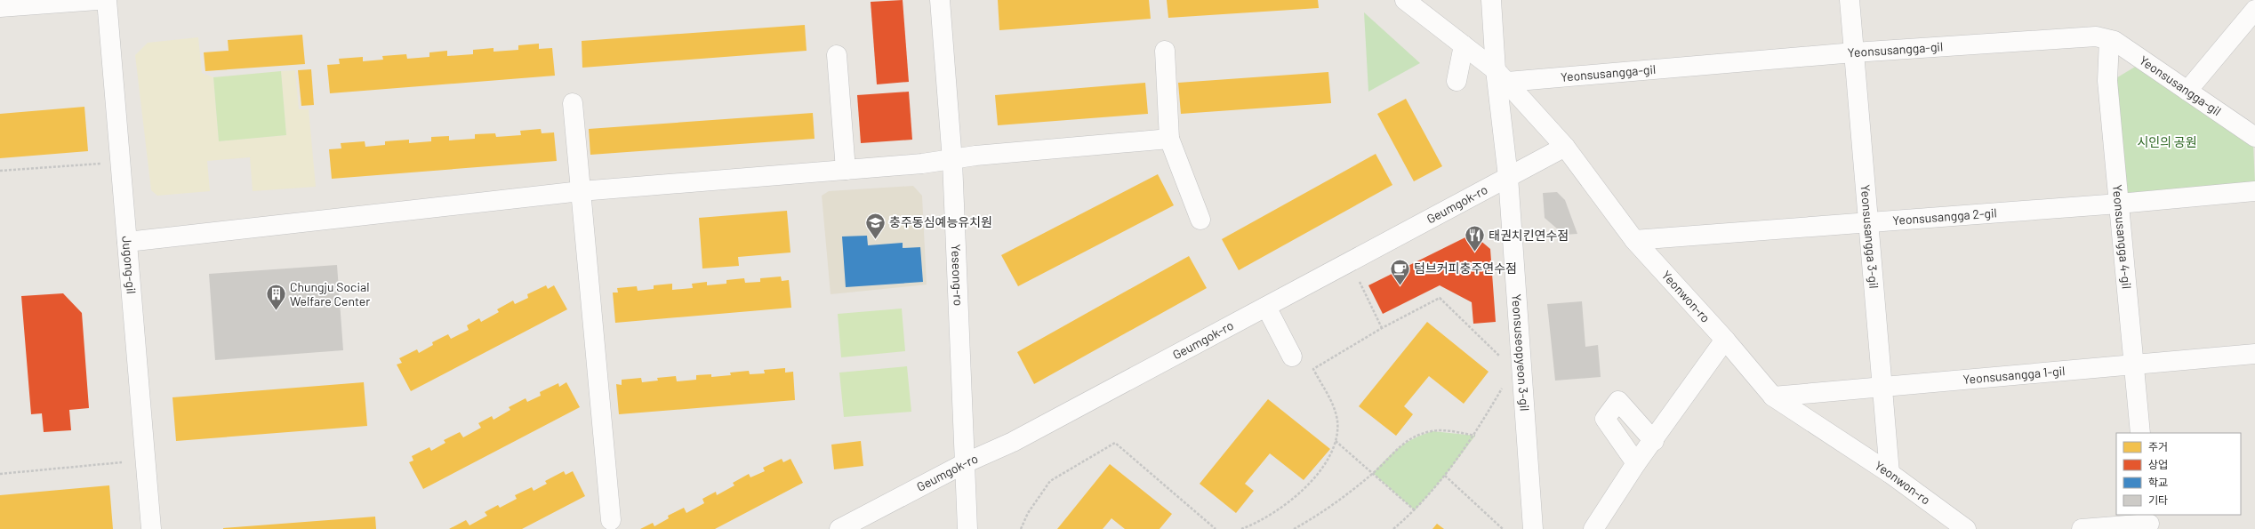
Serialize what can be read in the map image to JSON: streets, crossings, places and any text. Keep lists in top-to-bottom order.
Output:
{
  "streets": {
    "street": [
      "Yeonsusangga-gil",
      "Geumgok-ro",
      "Yeonsusangga 2-gil",
      "Yeonsusangga 3-gil",
      "Yeonsusangga 4-gil",
      "Jugong-gil",
      "Yeseong-ro",
      "Yeonwon-ro",
      "Yeonsuseopyeon 3-gil",
      "Yeonsusangga 1-gil"
    ]
  },
  "crossings": [
    ["Yeonsusangga-gil", "Yeonsusangga 3-gil"],
    ["Yeonsusangga-gil", "Yeonsusangga 4-gil"],
    ["Yeonsusangga-gil", "Yeonwon-ro"],
    ["Yeonsusangga-gil", "Yeonsuseopyeon 3-gil"],
    ["Geumgok-ro", "Yeseong-ro"],
    ["Geumgok-ro", "Yeonwon-ro"],
    ["Geumgok-ro", "Yeonsuseopyeon 3-gil"],
    ["Yeonsusangga 2-gil", "Yeonsusangga 3-gil"],
    ["Yeonsusangga 2-gil", "Yeonsusangga 4-gil"],
    ["Yeonsusangga 2-gil", "Yeonwon-ro"],
    ["Yeonsusangga 3-gil", "Yeonwon-ro"],
    ["Yeonsusangga 3-gil", "Yeonsusangga 1-gil"],
    ["Yeonsusangga 4-gil", "Yeonsusangga 1-gil"],
    ["Yeonwon-ro", "Yeonsuseopyeon 3-gil"],
    ["Yeonwon-ro", "Yeonsusangga 1-gil"]
  ],
  "parks": ["시인의 공원"],
  "places": {
    "school or university": ["충주동심예능유치원"],
    "restaurant": ["태권치킨연수점"],
    "cafe": ["텀브커피충주연수점"],
    "building": ["Chungju Social Welfare Center"]
  },
  "legend": [
    "주거",
    "상업",
    "학교",
    "기타"
  ]
}
